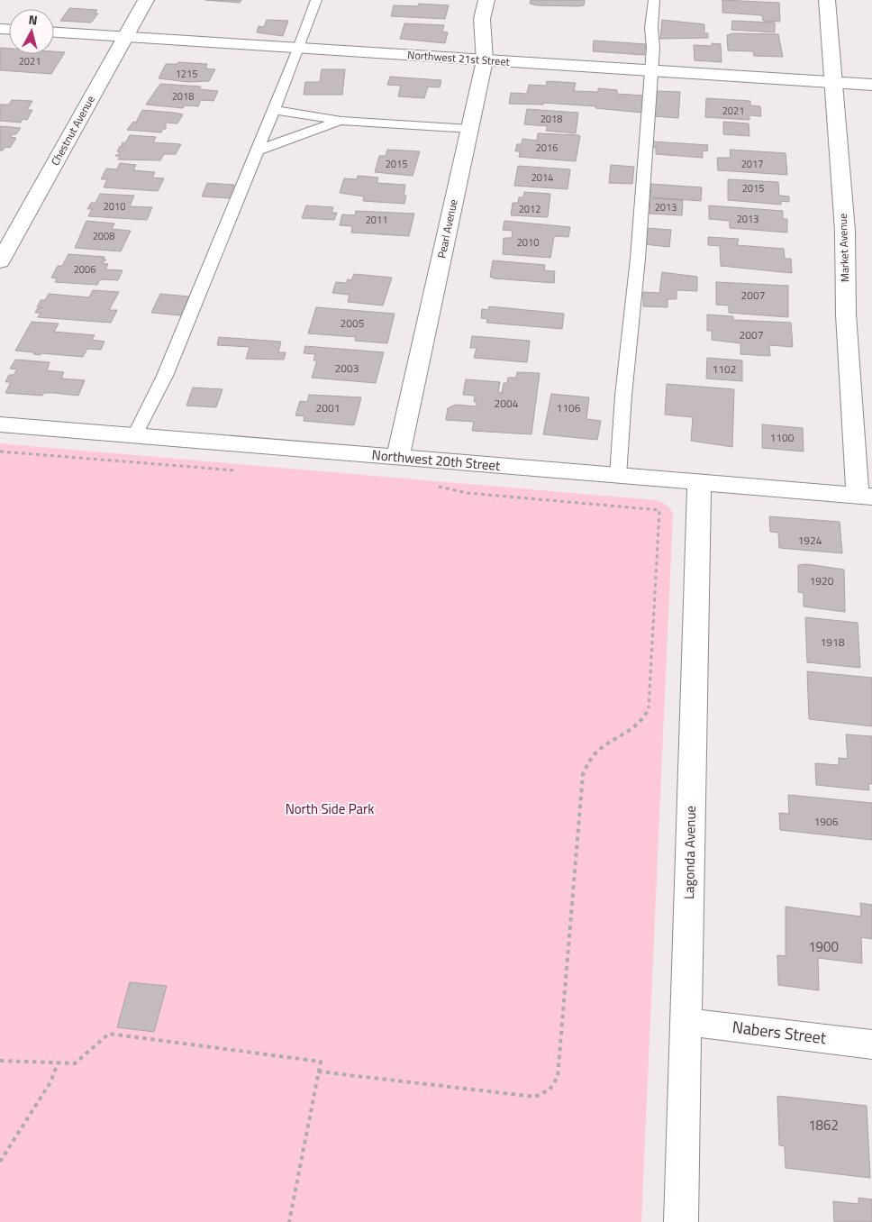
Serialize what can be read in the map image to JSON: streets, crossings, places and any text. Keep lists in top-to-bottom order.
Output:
{
  "streets": {
    "street": [
      "Northwest 21st Street",
      "Chestnut Avenue",
      "Pearl Avenue",
      "Market Avenue",
      "Northwest 20th Street",
      "Lagonda Avenue",
      "Nabers Street"
    ]
  },
  "crossings": [
    ["Northwest 21st Street", "Chestnut Avenue"],
    ["Northwest 21st Street", "Pearl Avenue"],
    ["Northwest 21st Street", "Market Avenue"],
    ["Pearl Avenue", "Northwest 20th Street"],
    ["Market Avenue", "Northwest 20th Street"],
    ["Northwest 20th Street", "Lagonda Avenue"],
    ["Lagonda Avenue", "Nabers Street"]
  ],
  "parks": ["North Side Park"],
  "house_numbers": [
    "2021",
    "1215",
    "2018",
    "2021",
    "2018",
    "2016",
    "2015",
    "2017",
    "2014",
    "2015",
    "2010",
    "2013",
    "2012",
    "2013",
    "2011",
    "2008",
    "2010",
    "2006",
    "2007",
    "2005",
    "2007",
    "2003",
    "1102",
    "2004",
    "2001",
    "1106",
    "1100",
    "1924",
    "1920",
    "1918",
    "1906",
    "1900",
    "1862"
  ],
  "north": "top"
}
